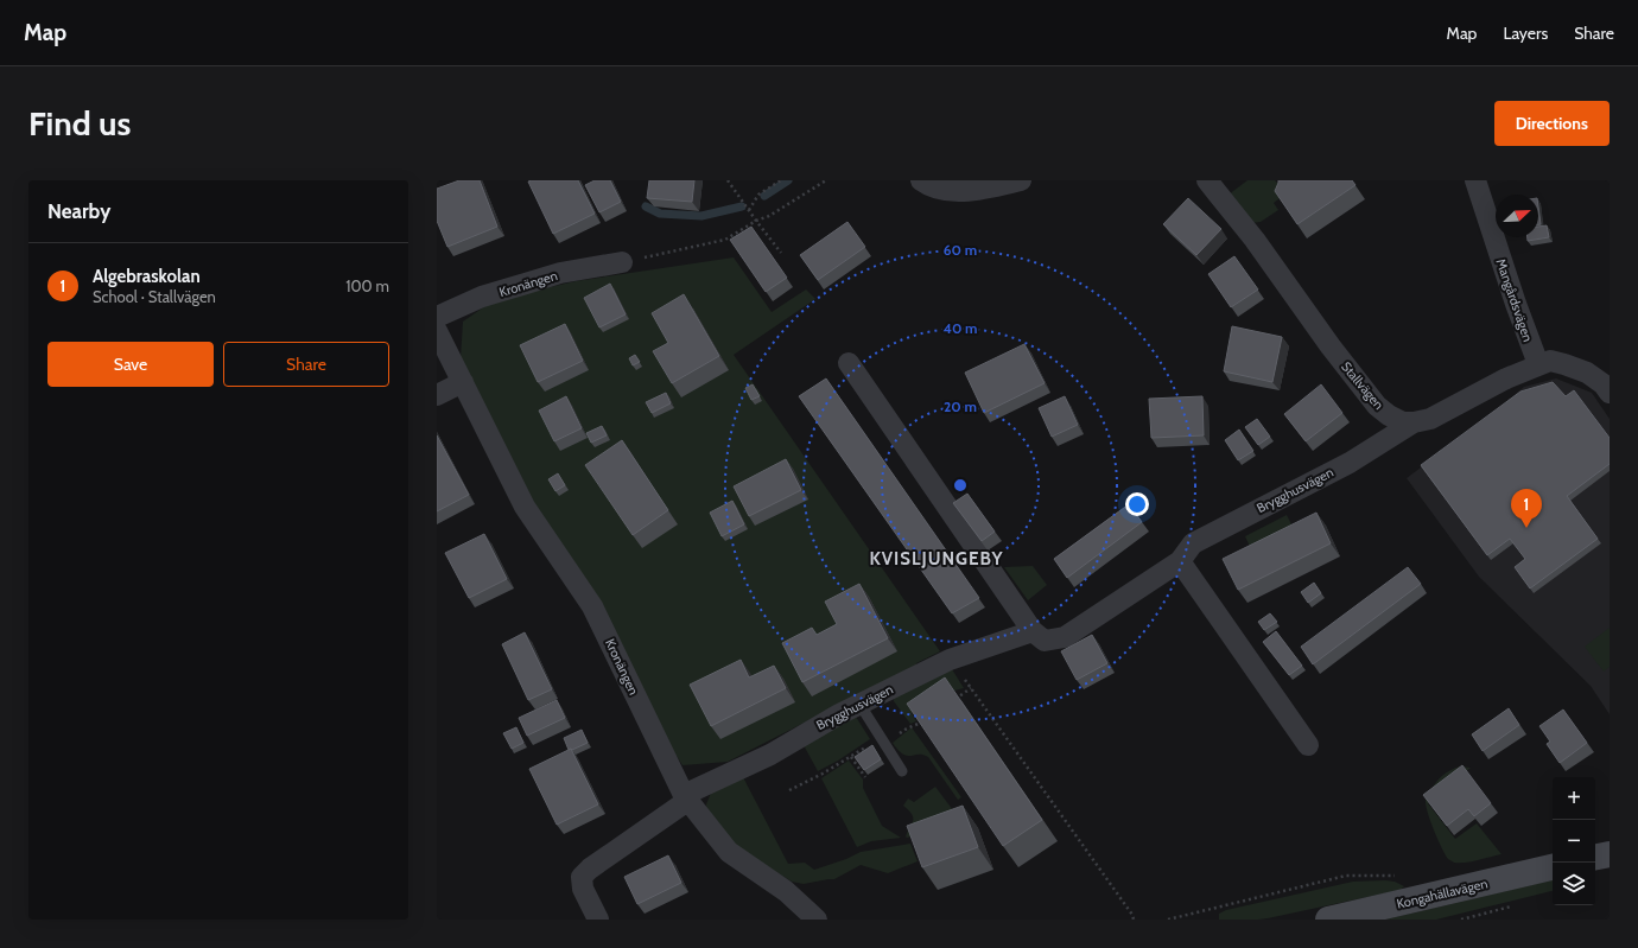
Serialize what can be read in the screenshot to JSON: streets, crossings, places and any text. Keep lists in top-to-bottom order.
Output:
{
  "streets": {
    "street": [
      "Kronängen",
      "Mangårdsvägen",
      "Stallvägen",
      "Brygghusvägen",
      "Kongahällavägen"
    ]
  },
  "crossings": [
    ["Kronängen", "Brygghusvägen"],
    ["Mangårdsvägen", "Stallvägen"],
    ["Stallvägen", "Brygghusvägen"]
  ],
  "districts": ["KVISLJUNGEBY"],
  "north": "top right",
  "page": {
    "header": "Map",
    "nav": ["Map", "Layers", "Share"],
    "buttons": [
      "Directions",
      ["Save", "Share"]
    ],
    "title": "Find us",
    "heading": "Nearby",
    "list": [
      {
        "mark": "1",
        "name": "Algebraskolan",
        "note": "School · Stallvägen",
        "value": "100 m"
      }
    ],
    "pins": "1",
    "map_buttons": ["+", "−"]
  },
  "rings": ["60 m", "40 m", "20 m"]
}
